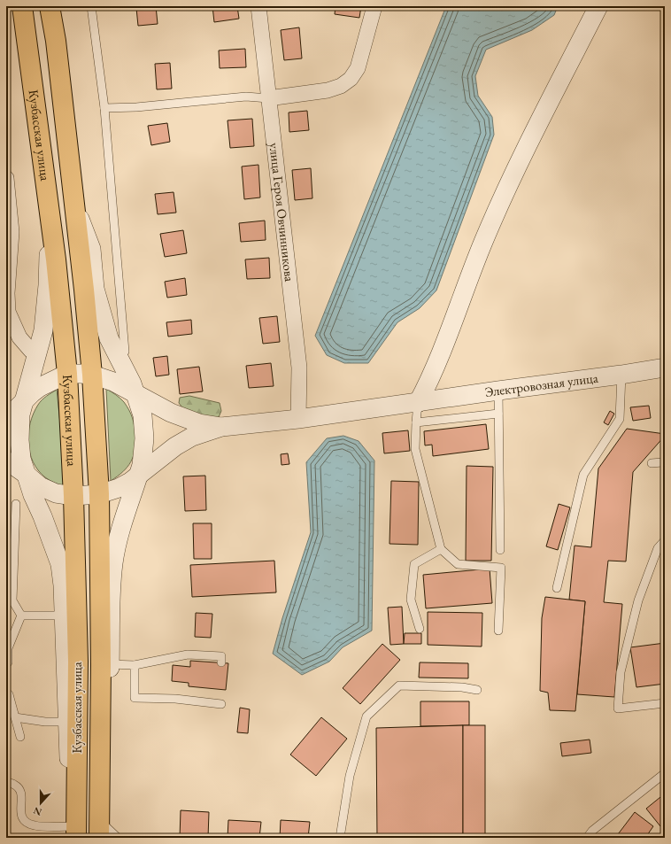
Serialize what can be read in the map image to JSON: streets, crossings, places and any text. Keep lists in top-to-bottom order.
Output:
{
  "streets": {
    "main road": ["Кузбасская улица"],
    "street": ["улица Героя Овчинникова", "Электровозная улица"]
  },
  "crossings": [
    ["улица Героя Овчинникова", "Электровозная улица"]
  ],
  "north": "bottom"
}
